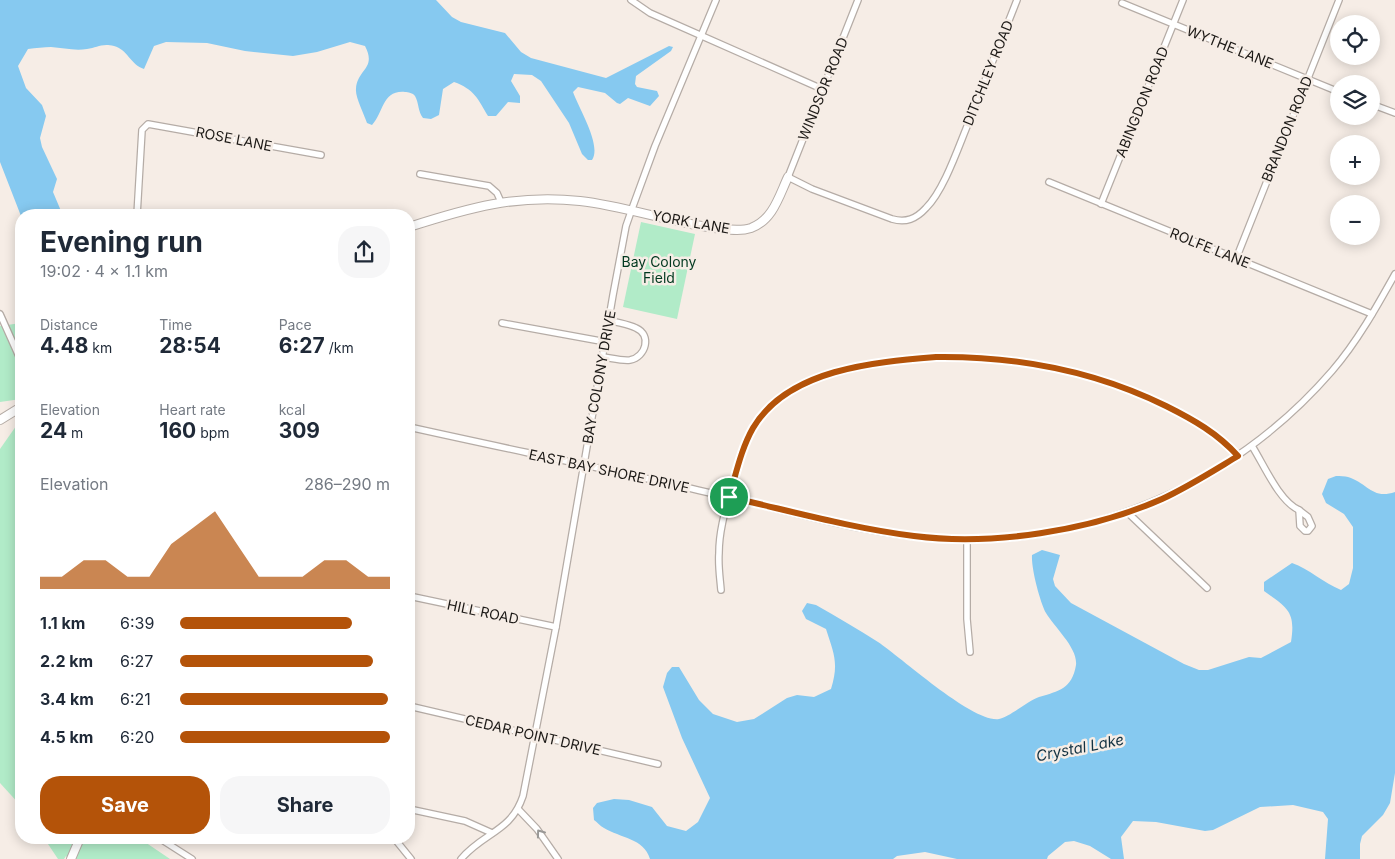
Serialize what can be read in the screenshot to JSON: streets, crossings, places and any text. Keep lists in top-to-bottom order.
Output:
{
  "streets": {
    "street": [
      "WYTHE LANE",
      "DITCHLEY ROAD",
      "WINDSOR ROAD",
      "ABINGDON ROAD",
      "BRANDON ROAD",
      "ROSE LANE",
      "YORK LANE",
      "ROLFE LANE",
      "BAY COLONY DRIVE",
      "EAST BAY SHORE DRIVE",
      "HILL ROAD",
      "CEDAR POINT DRIVE"
    ]
  },
  "crossings": [
    ["WYTHE LANE", "ABINGDON ROAD"],
    ["WYTHE LANE", "BRANDON ROAD"],
    ["DITCHLEY ROAD", "WINDSOR ROAD"],
    ["DITCHLEY ROAD", "YORK LANE"],
    ["WINDSOR ROAD", "YORK LANE"],
    ["ABINGDON ROAD", "ROLFE LANE"],
    ["BRANDON ROAD", "ROLFE LANE"],
    ["YORK LANE", "BAY COLONY DRIVE"],
    ["ROLFE LANE", "EAST BAY SHORE DRIVE"],
    ["BAY COLONY DRIVE", "EAST BAY SHORE DRIVE"],
    ["BAY COLONY DRIVE", "HILL ROAD"],
    ["BAY COLONY DRIVE", "CEDAR POINT DRIVE"]
  ],
  "water": ["Crystal Lake"],
  "parks": ["Bay Colony Field"],
  "page": {
    "map_buttons": ["+", "−"],
    "heading": ["Evening run", "19:02 · 4 × 1.1 km"],
    "stats": [
      ["Distance", "4.48 km"],
      ["Time", "28:54"],
      ["Pace", "6:27 /km"],
      ["Elevation", "24 m"],
      ["Heart rate", "160 bpm"],
      ["kcal", "309"]
    ],
    "chart": ["Elevation", "286–290 m"],
    "list": [
      {
        "name": "1.1 km",
        "note": "6:39"
      },
      {
        "name": "2.2 km",
        "note": "6:27"
      },
      {
        "name": "3.4 km",
        "note": "6:21"
      },
      {
        "name": "4.5 km",
        "note": "6:20"
      }
    ],
    "buttons": ["Save", "Share"]
  }
}
